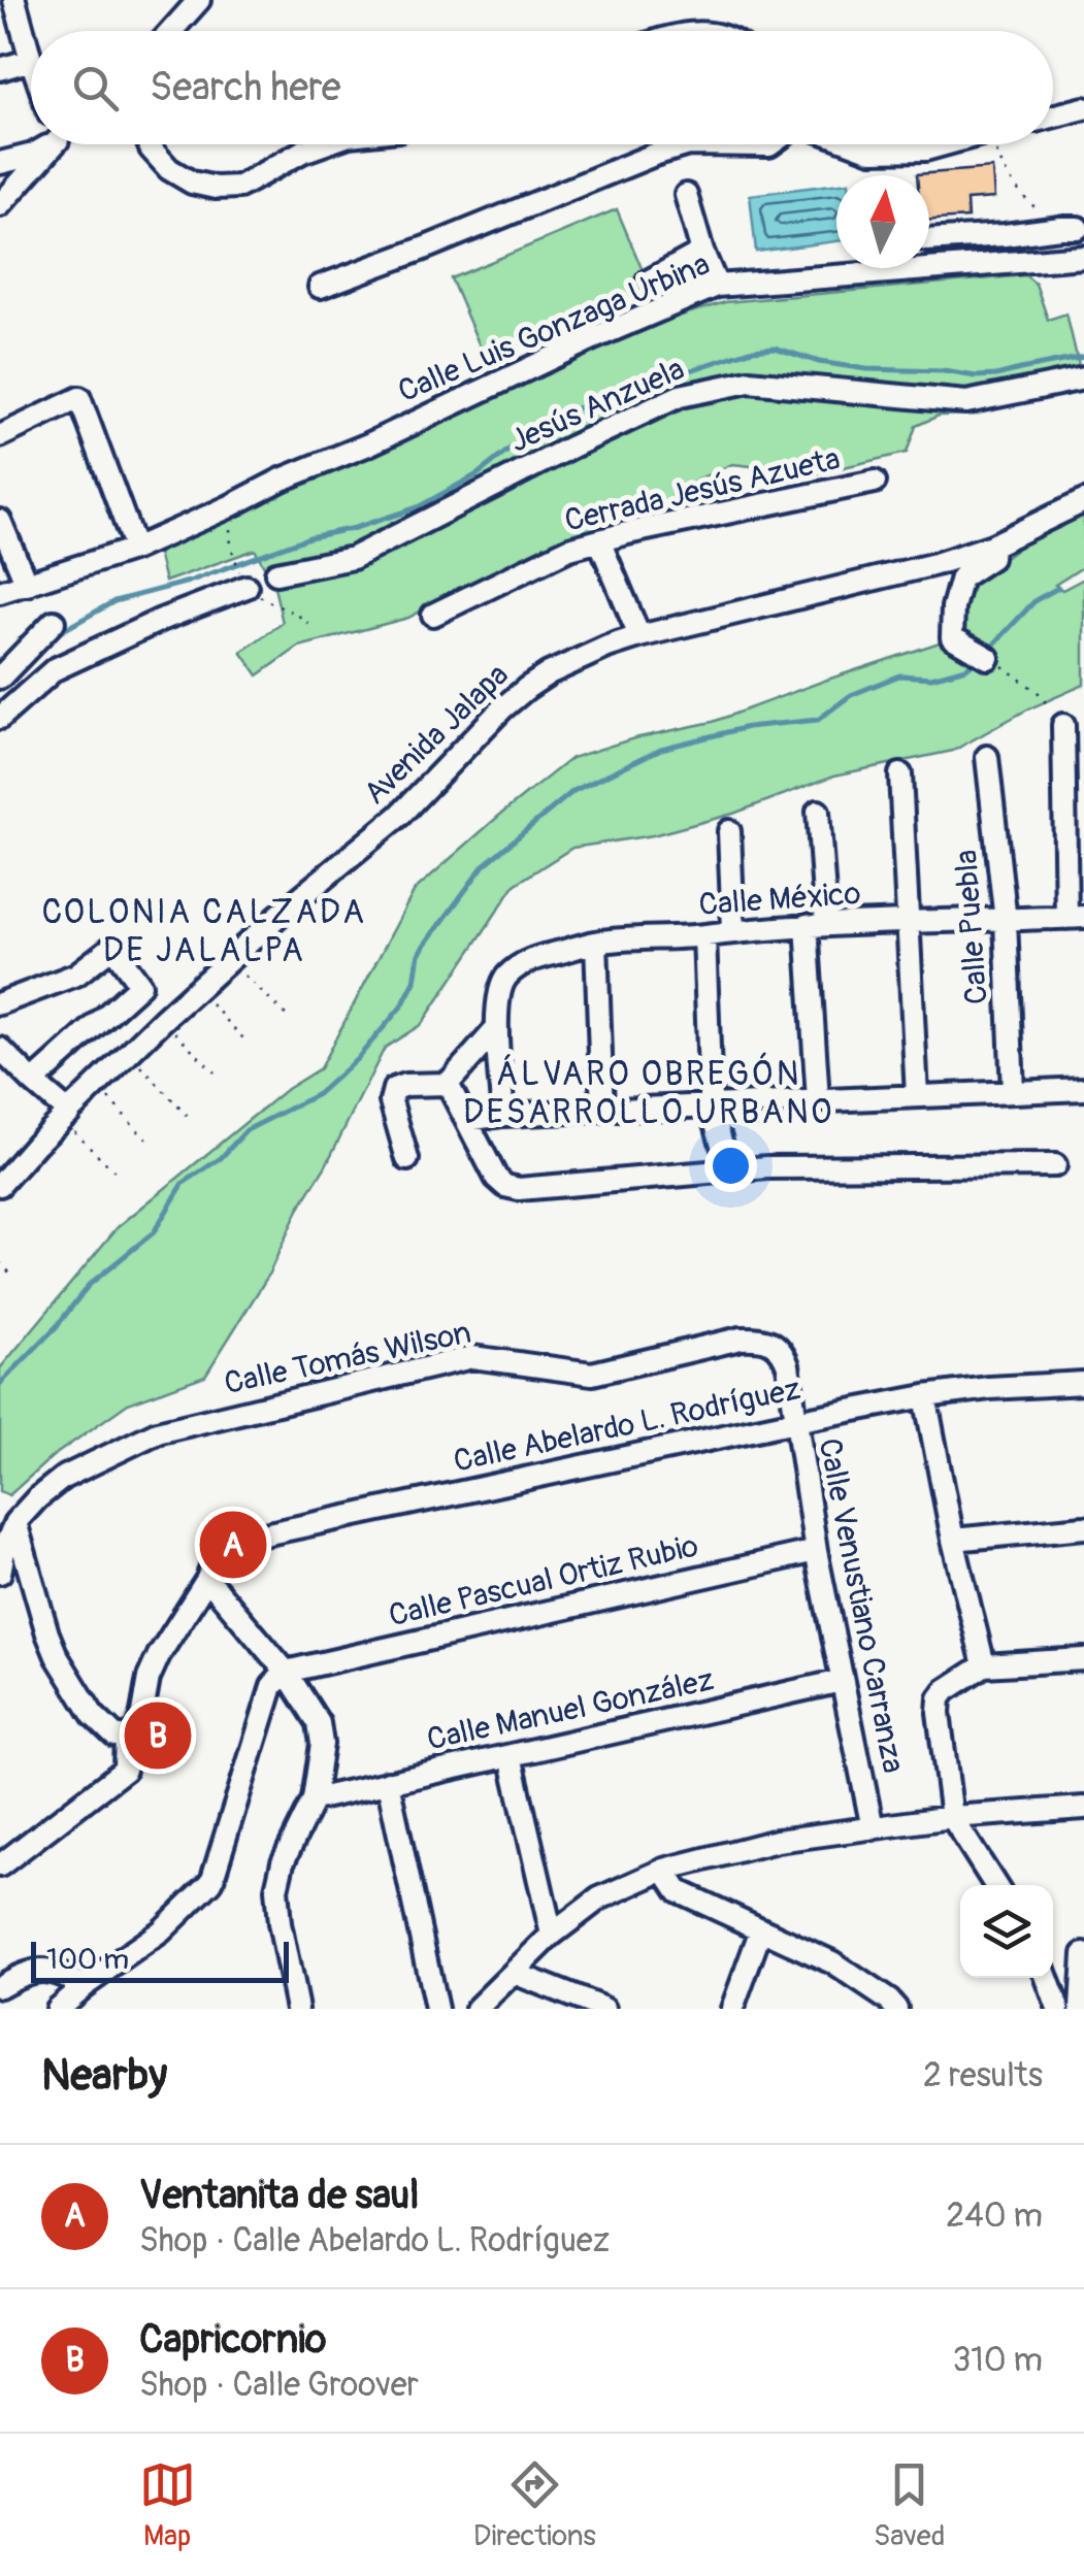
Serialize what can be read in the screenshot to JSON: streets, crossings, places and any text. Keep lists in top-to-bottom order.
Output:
{
  "streets": {
    "street": [
      "Calle Luis Gonzaga Urbina",
      "Jesús Anzuela",
      "Cerrada Jesús Azueta",
      "Avenida Jalapa",
      "Calle México",
      "Calle Puebla",
      "Calle Tomás Wilson",
      "Calle Abelardo L. Rodríguez",
      "Calle Pascual Ortiz Rubio",
      "Calle Venustiano Carranza",
      "Calle Manuel González"
    ]
  },
  "crossings": [
    ["Calle México", "Calle Puebla"],
    ["Calle Tomás Wilson", "Calle Venustiano Carranza"],
    ["Calle Abelardo L. Rodríguez", "Calle Venustiano Carranza"],
    ["Calle Pascual Ortiz Rubio", "Calle Venustiano Carranza"],
    ["Calle Venustiano Carranza", "Calle Manuel González"]
  ],
  "districts": ["COLONIA CALZADA DE JALALPA", "ÁLVARO OBREGÓN DESARROLLO URBANO"],
  "scale_bar": "100 m",
  "north": "top",
  "page": {
    "search": "Search here",
    "pins": ["A", "B"],
    "scale": "100 m",
    "heading": ["Nearby", "2 results"],
    "list": [
      {
        "mark": "A",
        "name": "Ventanita de saul",
        "note": "Shop · Calle Abelardo L. Rodríguez",
        "value": "240 m"
      },
      {
        "mark": "B",
        "name": "Capricornio",
        "note": "Shop · Calle Groover",
        "value": "310 m"
      }
    ],
    "nav": ["Map", "Directions", "Saved"]
  }
}
